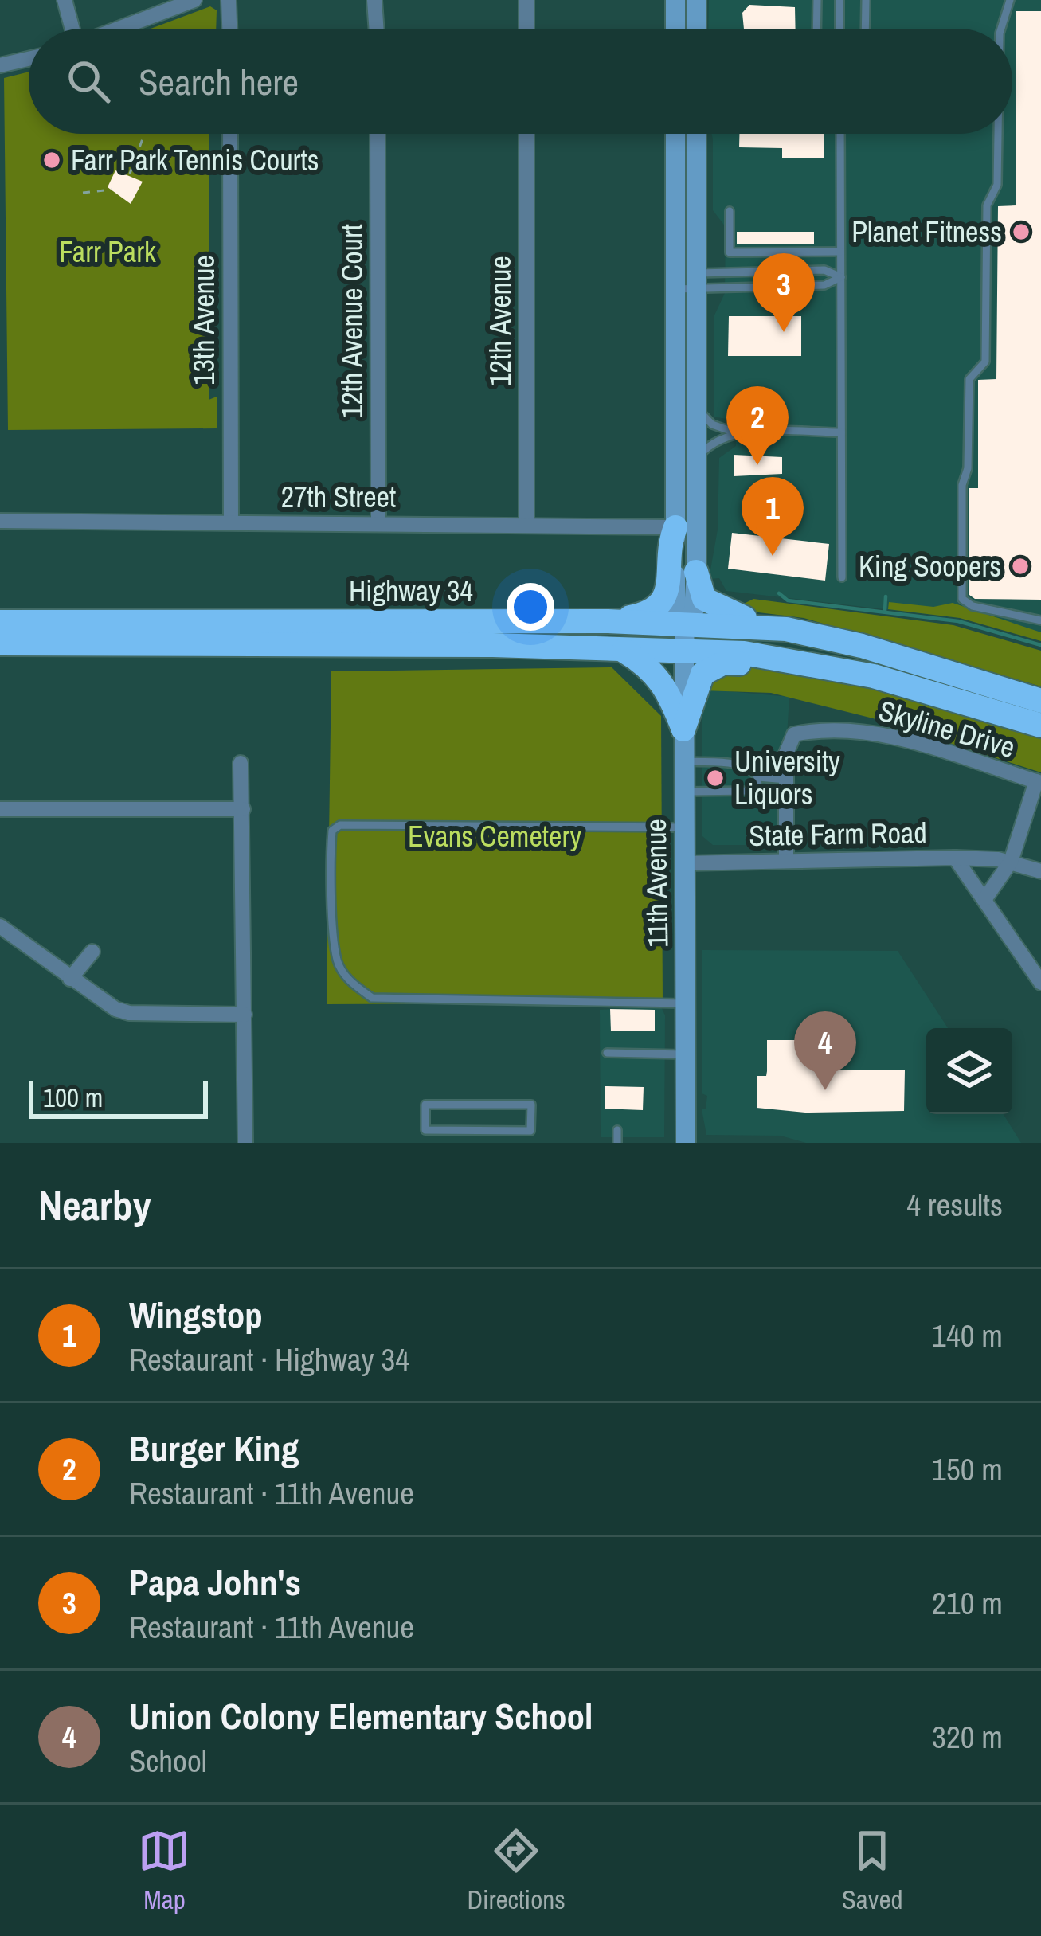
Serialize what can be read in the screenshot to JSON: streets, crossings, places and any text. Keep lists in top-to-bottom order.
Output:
{
  "streets": {
    "highway": ["Highway 34"],
    "main road": ["11th Avenue"],
    "street": [
      "13th Avenue",
      "12th Avenue Court",
      "12th Avenue",
      "27th Street",
      "Skyline Drive",
      "State Farm Road"
    ]
  },
  "crossings": [
    ["13th Avenue", "27th Street"],
    ["12th Avenue Court", "27th Street"],
    ["12th Avenue", "27th Street"],
    ["27th Street", "11th Avenue"],
    ["Highway 34", "11th Avenue"],
    ["Skyline Drive", "State Farm Road"],
    ["State Farm Road", "11th Avenue"]
  ],
  "parks": ["Farr Park", "Evans Cemetery"],
  "places": [
    "Farr Park Tennis Courts",
    "Planet Fitness",
    "King Soopers",
    "University Liquors"
  ],
  "scale_bar": "100 m",
  "page": {
    "search": "Search here",
    "pins": [
      "3",
      "2",
      "1",
      "4"
    ],
    "scale": "100 m",
    "heading": ["Nearby", "4 results"],
    "list": [
      {
        "mark": "1",
        "name": "Wingstop",
        "note": "Restaurant · Highway 34",
        "value": "140 m"
      },
      {
        "mark": "2",
        "name": "Burger King",
        "note": "Restaurant · 11th Avenue",
        "value": "150 m"
      },
      {
        "mark": "3",
        "name": "Papa John's",
        "note": "Restaurant · 11th Avenue",
        "value": "210 m"
      },
      {
        "mark": "4",
        "name": "Union Colony Elementary School",
        "note": "School",
        "value": "320 m"
      }
    ],
    "nav": ["Map", "Directions", "Saved"]
  }
}
